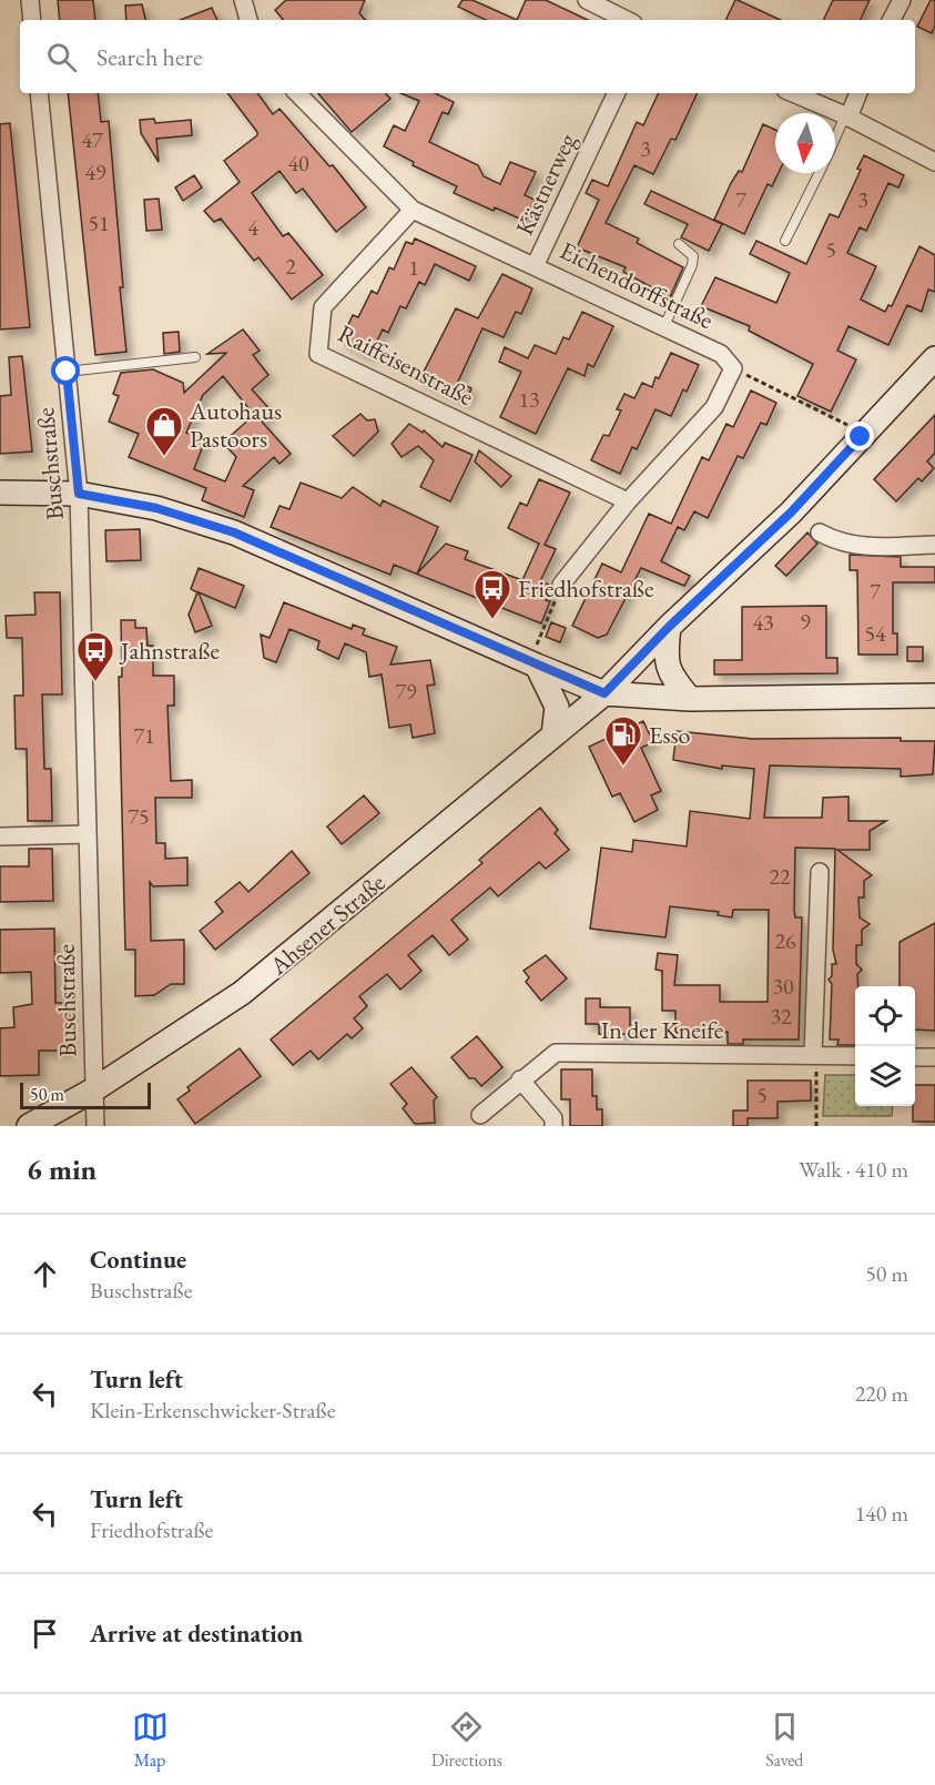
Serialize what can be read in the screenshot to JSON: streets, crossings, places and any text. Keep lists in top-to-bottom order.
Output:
{
  "streets": {
    "main road": ["Ahsener Straße"],
    "street": [
      "Kästnerweg",
      "Eichendorffstraße",
      "Raiffeisenstraße",
      "Buschstraße",
      "In der Kneife"
    ]
  },
  "crossings": [
    ["Kästnerweg", "Eichendorffstraße"],
    ["Eichendorffstraße", "Raiffeisenstraße"],
    ["Buschstraße", "Ahsener Straße"]
  ],
  "places": {
    "shop": ["Autohaus Pastoors"],
    "bus stop": ["Friedhofstraße", "Jahnstraße"],
    "fuel station": ["Esso"]
  },
  "house_numbers": [
    "47",
    "3",
    "40",
    "49",
    "7",
    "3",
    "51",
    "4",
    "5",
    "2",
    "1",
    "13",
    "7",
    "9",
    "43",
    "54",
    "79",
    "71",
    "75",
    "22",
    "26",
    "30",
    "32",
    "5"
  ],
  "scale_bar": "50 m",
  "north": "bottom",
  "page": {
    "search": "Search here",
    "scale": "50 m",
    "heading": ["6 min", "Walk · 410 m"],
    "list": [
      ["Continue", "Buschstraße", "50 m"],
      ["Turn left", "Klein-Erkenschwicker-Straße", "220 m"],
      ["Turn left", "Friedhofstraße", "140 m"],
      "Arrive at destination"
    ],
    "nav": ["Map", "Directions", "Saved"]
  }
}
